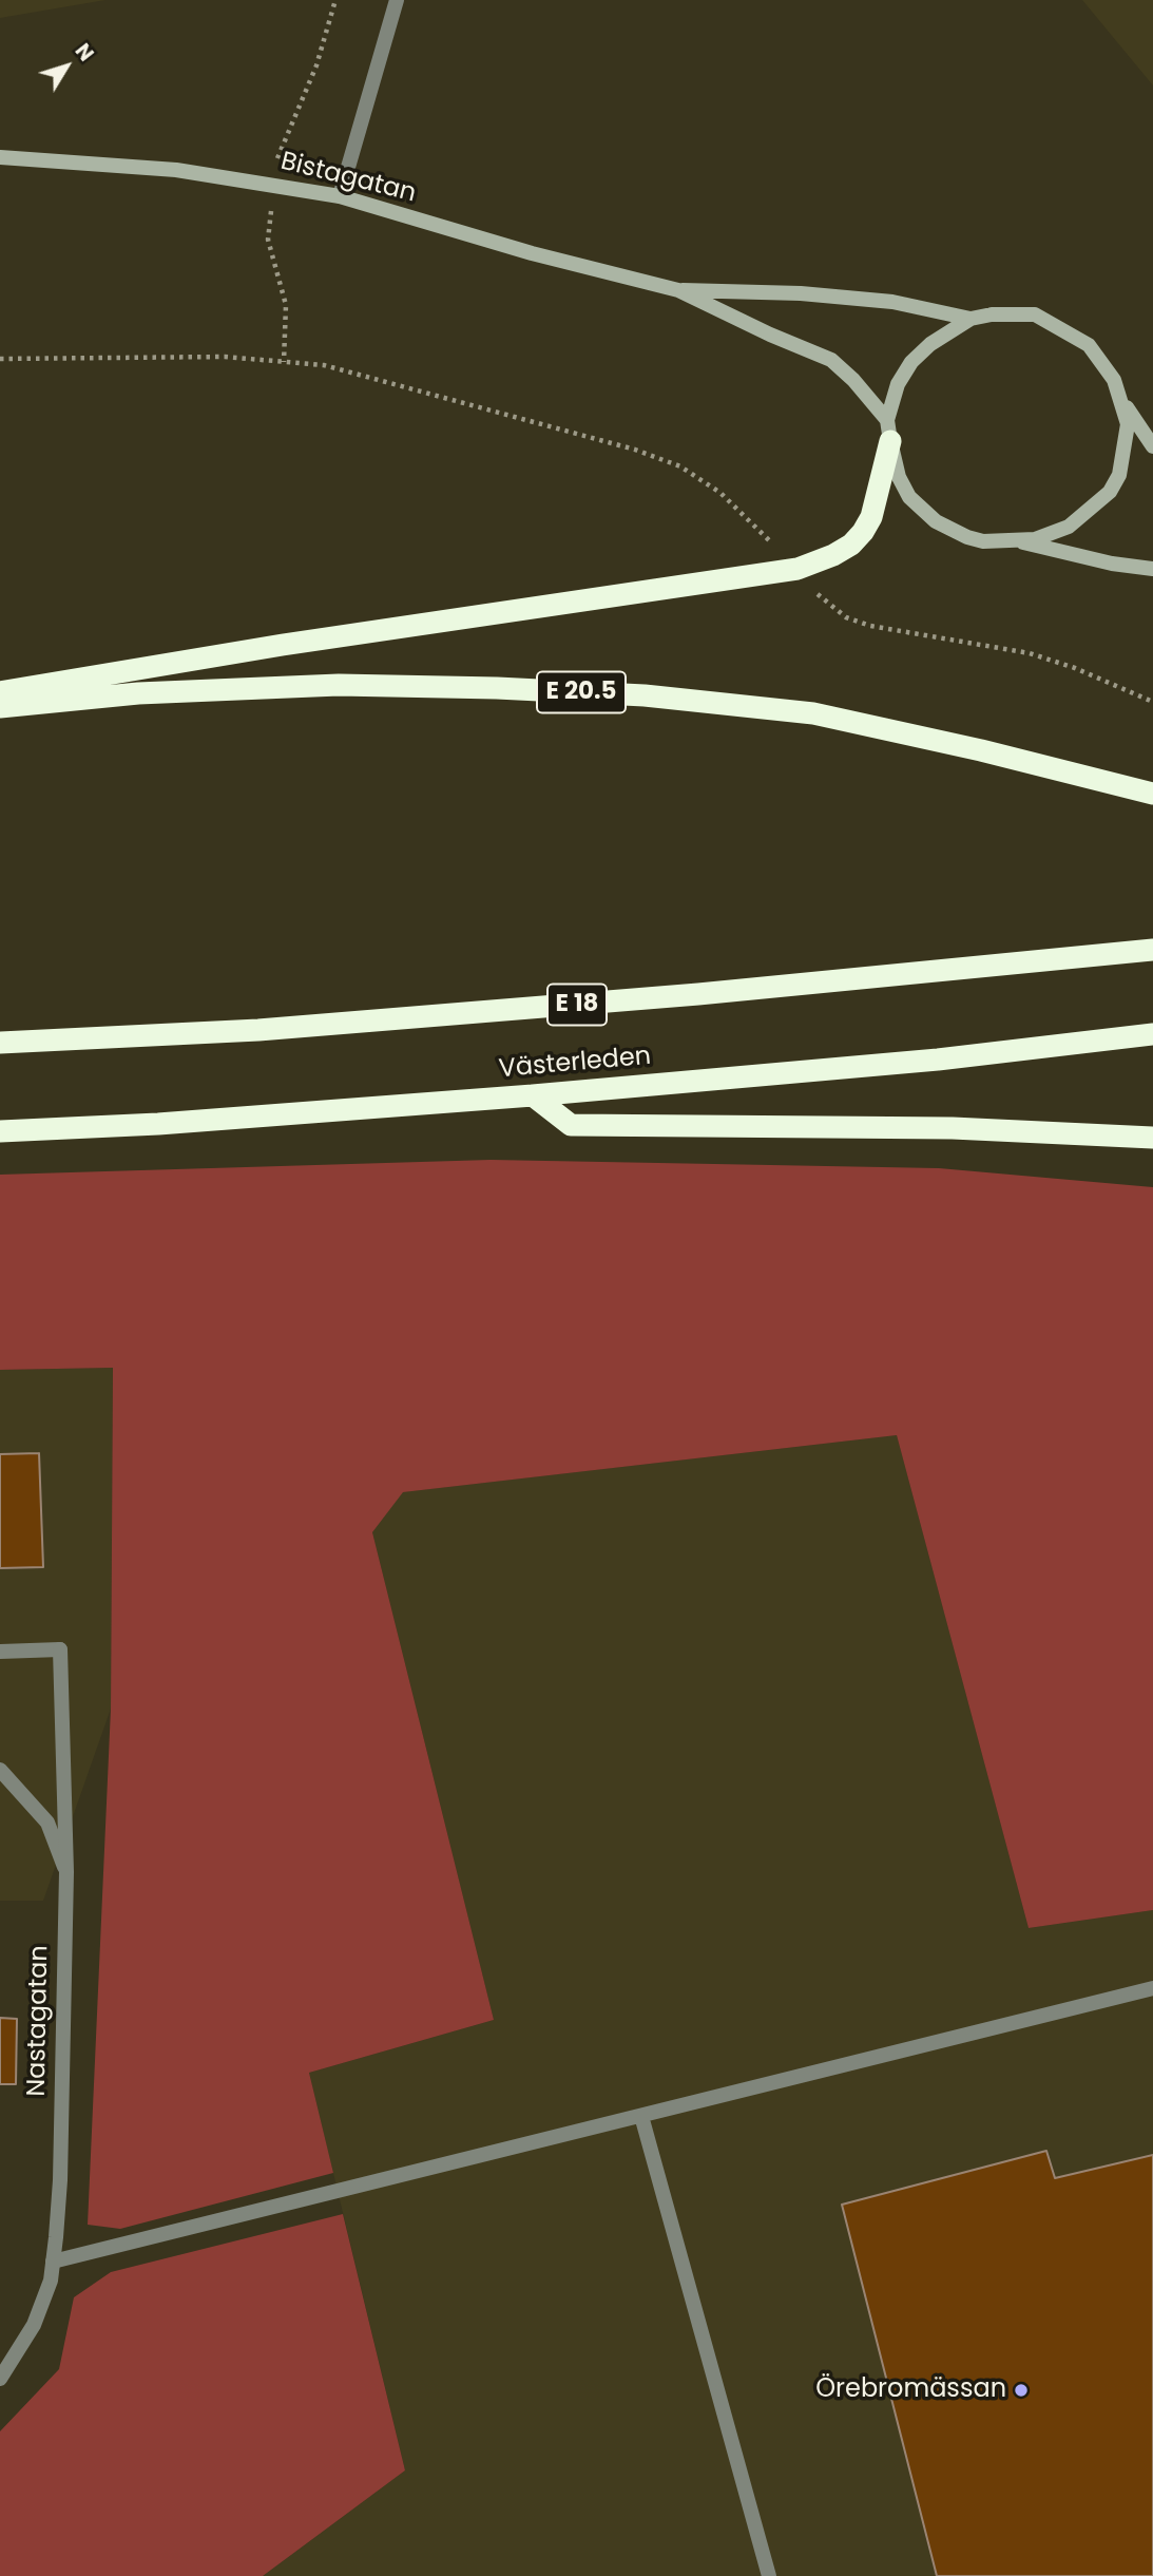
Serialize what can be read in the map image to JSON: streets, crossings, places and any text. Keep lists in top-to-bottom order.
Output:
{
  "streets": {
    "highway": ["E 20.5", "E 18", "Västerleden"],
    "street": ["Bistagatan", "Nastagatan"]
  },
  "places": ["Örebromässan"],
  "north": "top right"
}
